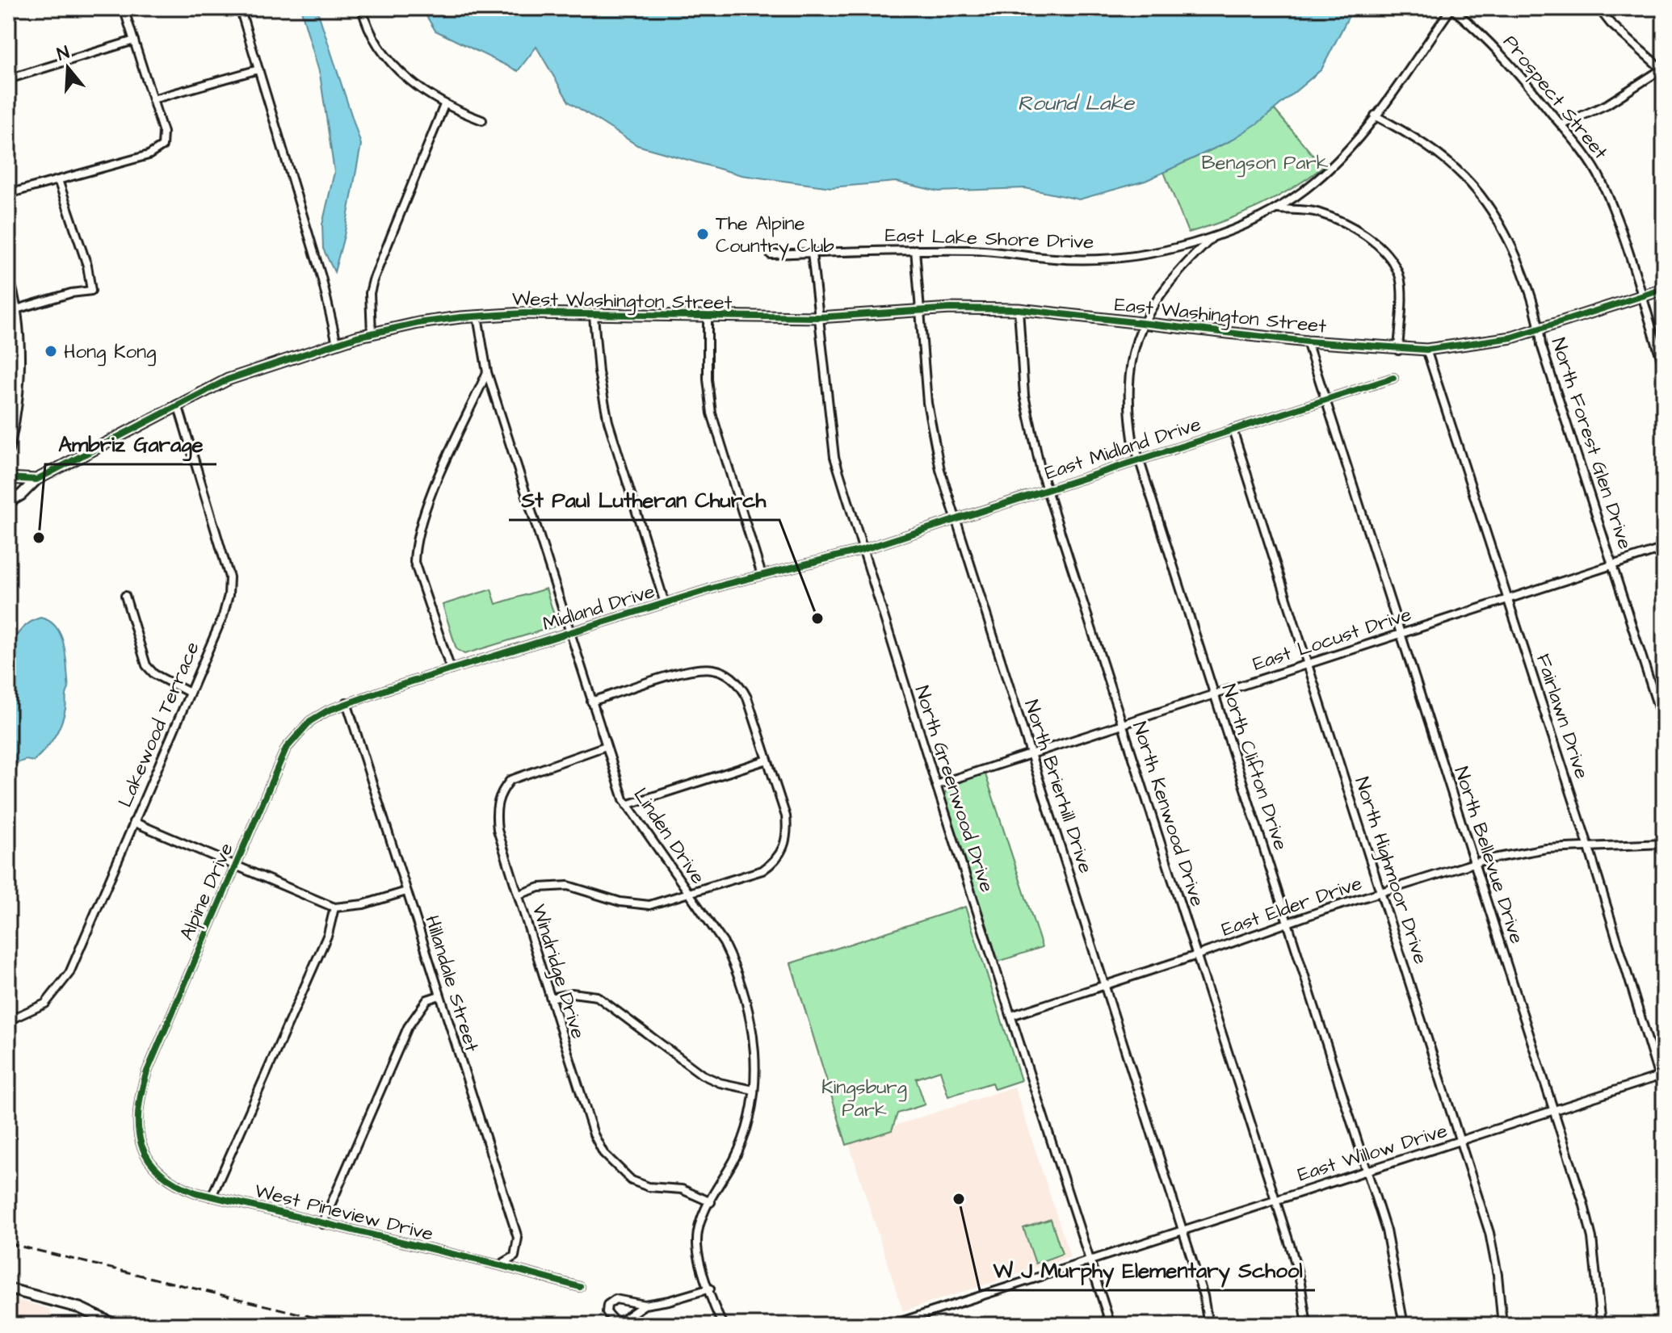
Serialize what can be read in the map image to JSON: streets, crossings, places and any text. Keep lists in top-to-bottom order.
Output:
{
  "streets": {
    "main road": ["West Washington Street", "East Washington Street"],
    "street": [
      "Prospect Street",
      "East Lake Shore Drive",
      "North Forest Glen Drive",
      "East Midland Drive",
      "Midland Drive",
      "East Locust Drive",
      "Fairlawn Drive",
      "Lakewood Terrace",
      "North Clifton Drive",
      "North Brierhill Drive",
      "North Greenwood Drive",
      "North Kenwood Drive",
      "Linden Drive",
      "North Bellevue Drive",
      "North Highmoor Drive",
      "Alpine Drive",
      "East Elder Drive",
      "Windridge Drive",
      "Hillandale Street",
      "East Willow Drive",
      "West Pineview Drive"
    ]
  },
  "crossings": [
    ["Prospect Street", "East Lake Shore Drive"],
    ["Prospect Street", "East Washington Street"],
    ["East Lake Shore Drive", "North Forest Glen Drive"],
    ["East Lake Shore Drive", "North Clifton Drive"],
    ["East Lake Shore Drive", "North Brierhill Drive"],
    ["East Lake Shore Drive", "North Greenwood Drive"],
    ["West Washington Street", "East Washington Street"],
    ["West Washington Street", "Lakewood Terrace"],
    ["West Washington Street", "Linden Drive"],
    ["East Washington Street", "North Forest Glen Drive"],
    ["East Washington Street", "Fairlawn Drive"],
    ["East Washington Street", "North Clifton Drive"],
    ["East Washington Street", "North Brierhill Drive"],
    ["East Washington Street", "North Greenwood Drive"],
    ["East Washington Street", "North Kenwood Drive"],
    ["East Washington Street", "North Bellevue Drive"],
    ["North Forest Glen Drive", "East Locust Drive"],
    ["East Midland Drive", "Midland Drive"],
    ["East Midland Drive", "North Clifton Drive"],
    ["East Midland Drive", "North Brierhill Drive"],
    ["East Midland Drive", "North Greenwood Drive"],
    ["East Midland Drive", "North Kenwood Drive"],
    ["East Midland Drive", "North Bellevue Drive"],
    ["East Midland Drive", "North Highmoor Drive"],
    ["Midland Drive", "North Greenwood Drive"],
    ["Midland Drive", "Linden Drive"],
    ["Midland Drive", "Alpine Drive"],
    ["Midland Drive", "Hillandale Street"],
    ["East Locust Drive", "Fairlawn Drive"],
    ["East Locust Drive", "North Clifton Drive"],
    ["East Locust Drive", "North Brierhill Drive"],
    ["East Locust Drive", "North Greenwood Drive"],
    ["East Locust Drive", "North Kenwood Drive"],
    ["East Locust Drive", "North Bellevue Drive"],
    ["East Locust Drive", "North Highmoor Drive"],
    ["Fairlawn Drive", "East Elder Drive"],
    ["Fairlawn Drive", "East Willow Drive"],
    ["North Clifton Drive", "East Elder Drive"],
    ["North Clifton Drive", "East Willow Drive"],
    ["North Brierhill Drive", "East Elder Drive"],
    ["North Brierhill Drive", "East Willow Drive"],
    ["North Greenwood Drive", "East Elder Drive"],
    ["North Greenwood Drive", "East Willow Drive"],
    ["North Kenwood Drive", "East Elder Drive"],
    ["North Kenwood Drive", "East Willow Drive"],
    ["Linden Drive", "Windridge Drive"],
    ["North Bellevue Drive", "East Elder Drive"],
    ["North Bellevue Drive", "East Willow Drive"],
    ["North Highmoor Drive", "East Elder Drive"],
    ["North Highmoor Drive", "East Willow Drive"],
    ["Alpine Drive", "Hillandale Street"],
    ["Alpine Drive", "West Pineview Drive"],
    ["Hillandale Street", "West Pineview Drive"]
  ],
  "water": ["Round Lake"],
  "parks": ["Bengson Park", "Kingsburg Park"],
  "places": [
    "The Alpine Country Club",
    "Hong Kong",
    "Ambriz Garage",
    "St Paul Lutheran Church",
    "W J Murphy Elementary School"
  ],
  "north": "top"
}
